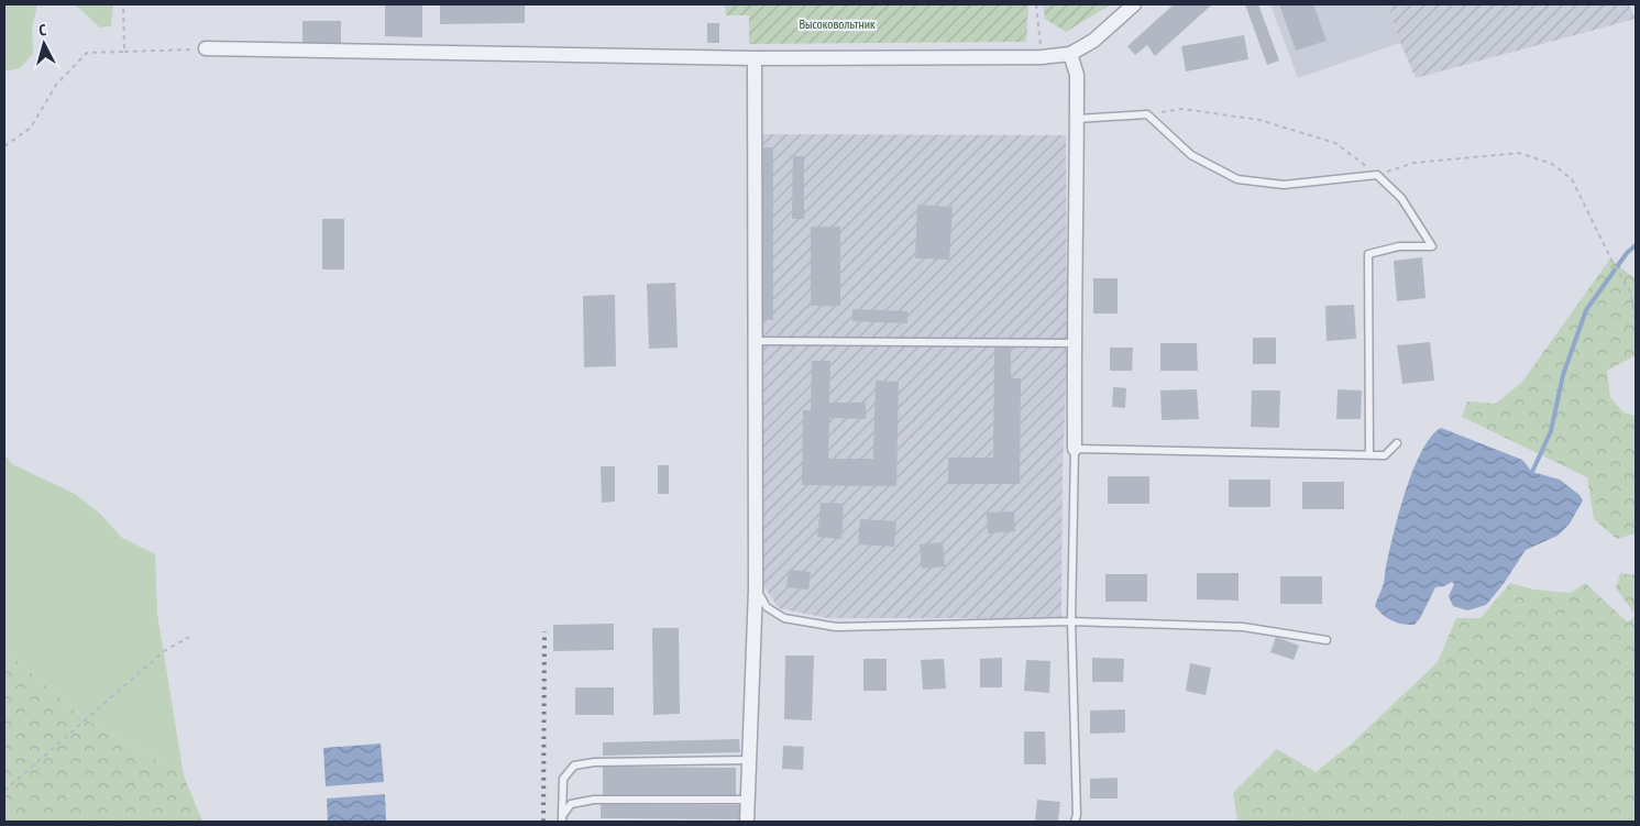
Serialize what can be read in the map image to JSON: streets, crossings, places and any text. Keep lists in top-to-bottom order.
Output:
{
  "parks": ["Высоковольтник"],
  "north": "top"
}
